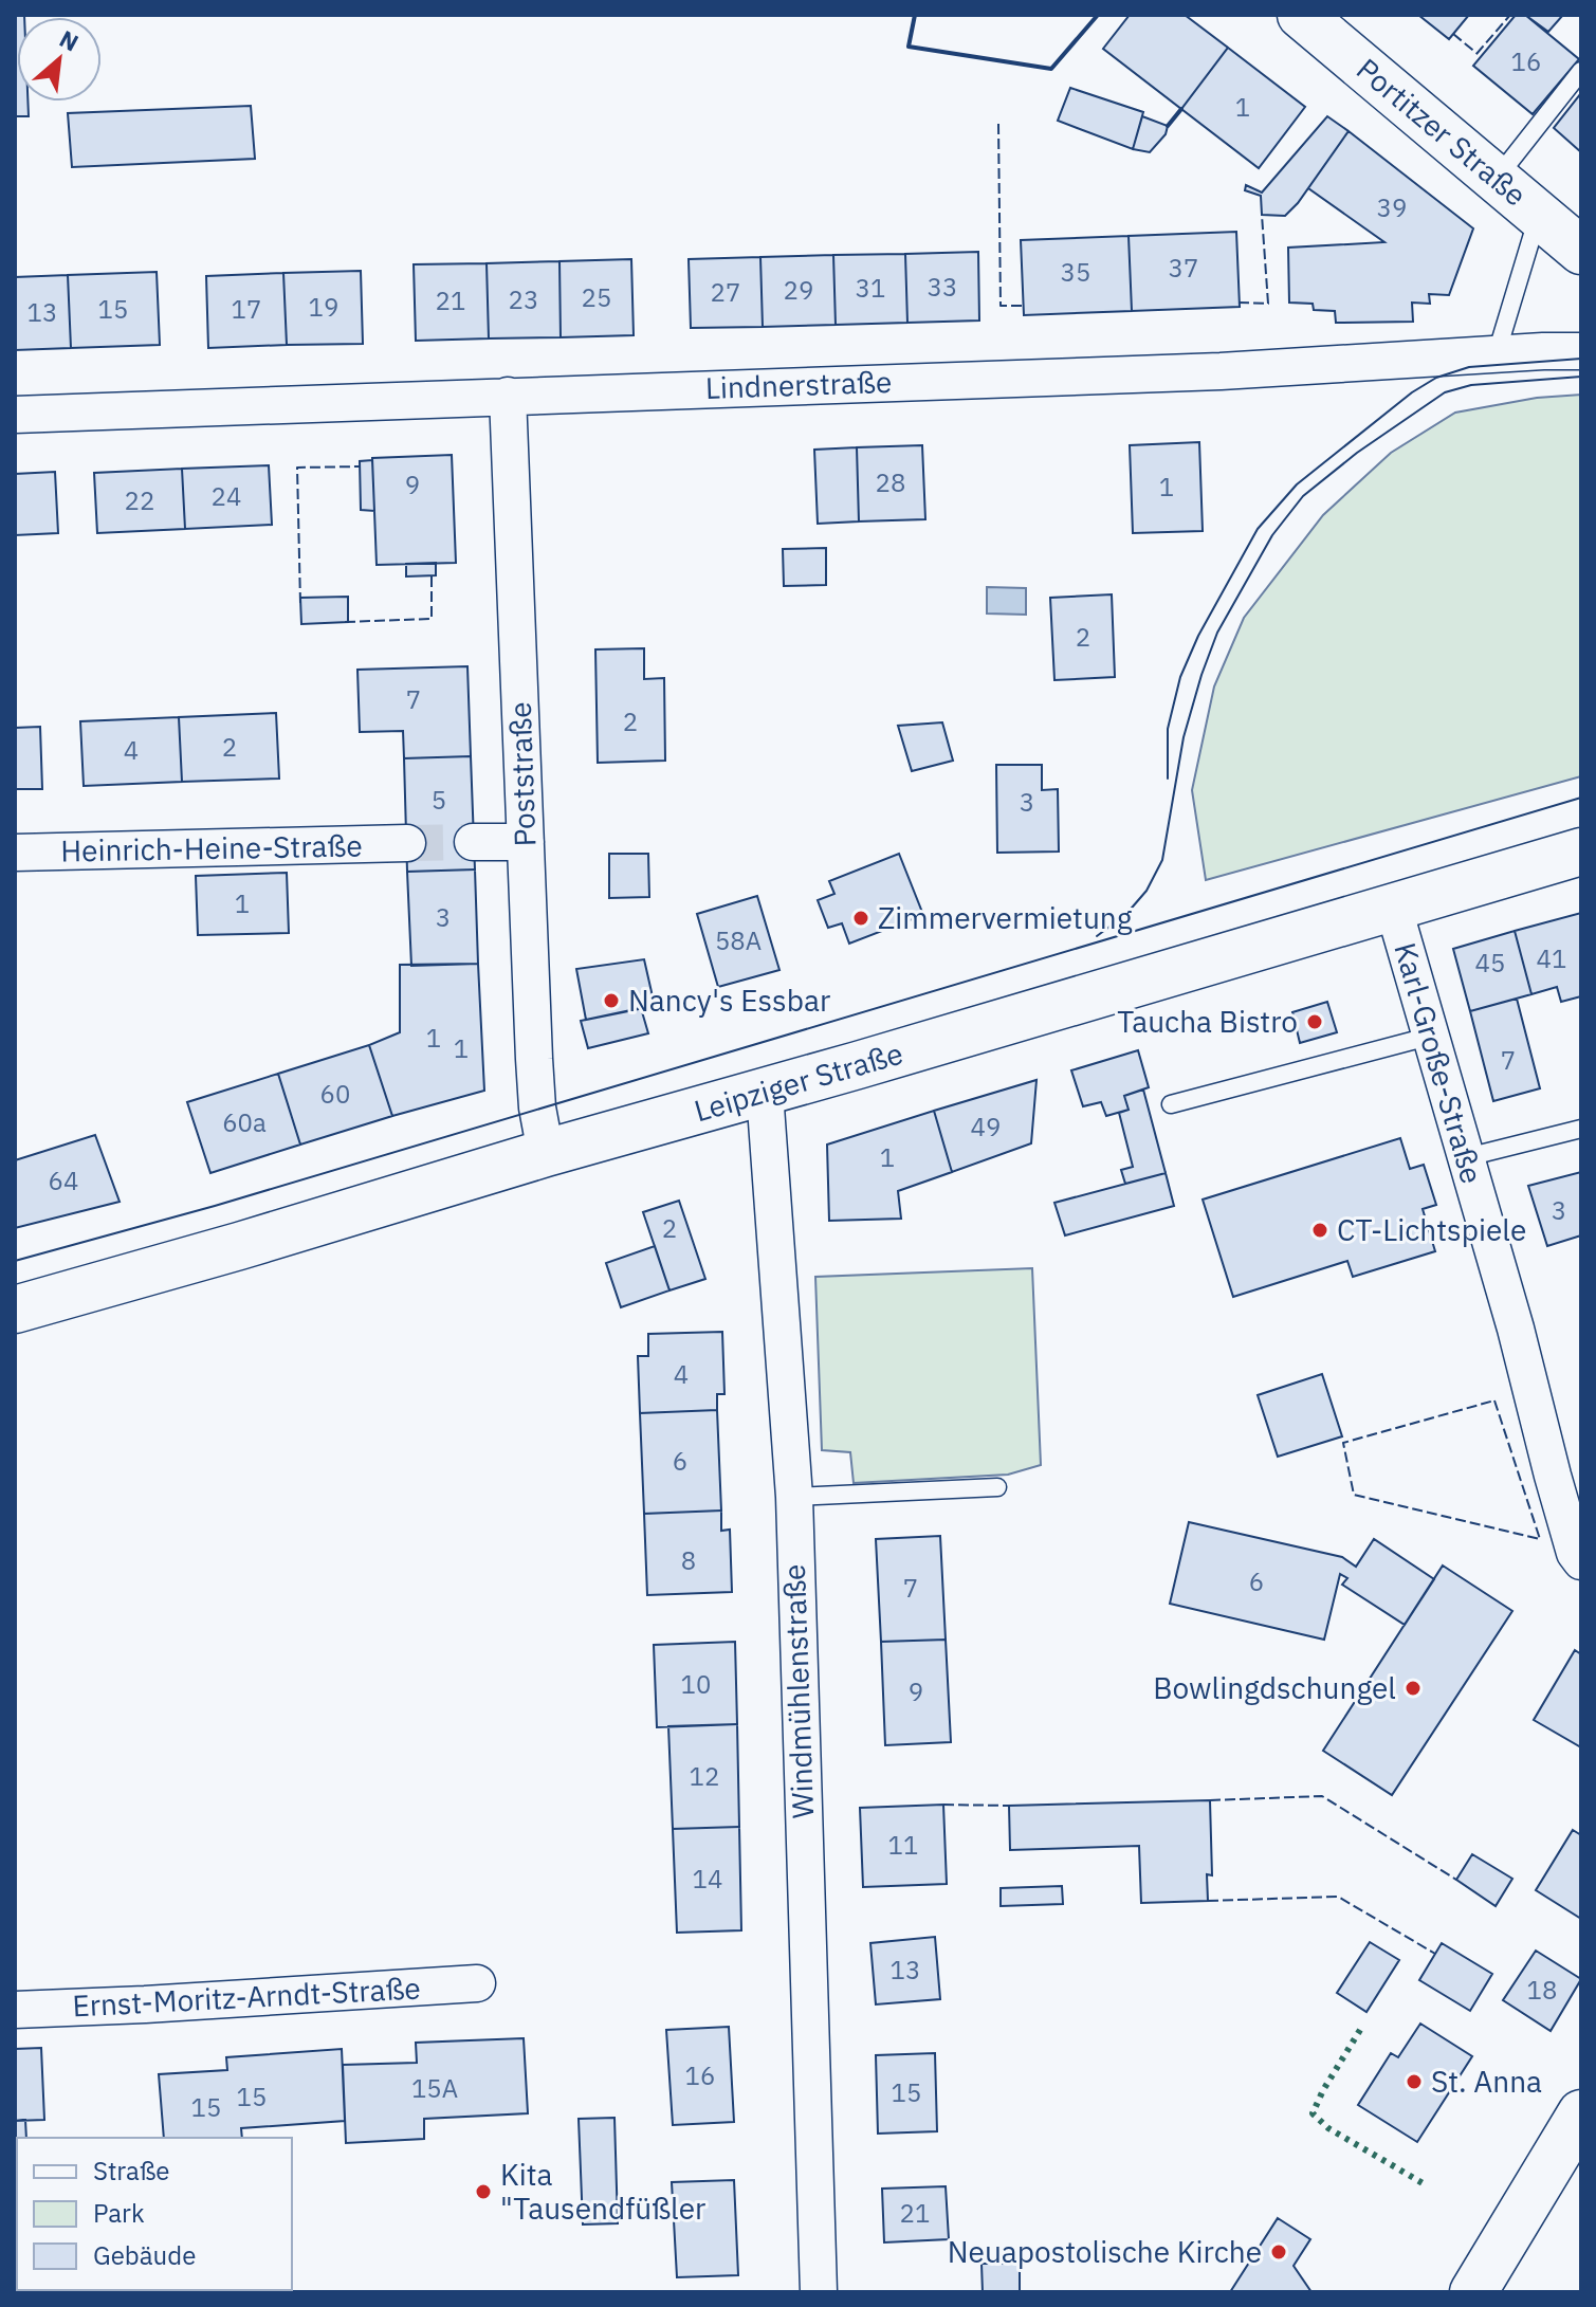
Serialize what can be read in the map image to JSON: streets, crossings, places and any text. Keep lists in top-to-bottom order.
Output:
{
  "streets": {
    "main road": ["Portitzer Straße", "Leipziger Straße"],
    "street": [
      "Lindnerstraße",
      "Poststraße",
      "Heinrich-Heine-Straße",
      "Karl-Große-Straße",
      "Windmühlenstraße",
      "Ernst-Moritz-Arndt-Straße"
    ]
  },
  "crossings": [
    ["Lindnerstraße", "Poststraße"],
    ["Poststraße", "Leipziger Straße"],
    ["Karl-Große-Straße", "Leipziger Straße"],
    ["Leipziger Straße", "Windmühlenstraße"]
  ],
  "places": [
    "Zimmervermietung",
    "Nancy's Essbar",
    "Taucha Bistro",
    "CT-Lichtspiele",
    "Bowlingdschungel",
    "St. Anna",
    "Kita \"Tausendfüßler",
    "Neuapostolische Kirche"
  ],
  "house_numbers": [
    "16",
    "1",
    "39",
    "37",
    "35",
    "33",
    "31",
    "29",
    "27",
    "25",
    "23",
    "21",
    "19",
    "15",
    "17",
    "13",
    "28",
    "9",
    "1",
    "24",
    "22",
    "2",
    "7",
    "2",
    "2",
    "4",
    "5",
    "3",
    "1",
    "3",
    "58A",
    "41",
    "45",
    "1",
    "1",
    "7",
    "60",
    "60a",
    "49",
    "1",
    "64",
    "3",
    "2",
    "4",
    "6",
    "8",
    "6",
    "7",
    "10",
    "9",
    "12",
    "11",
    "14",
    "13",
    "18",
    "16",
    "15A",
    "15",
    "15",
    "15",
    "21"
  ],
  "legend": ["Straße", "Park", "Gebäude"],
  "north": "top right"
}
